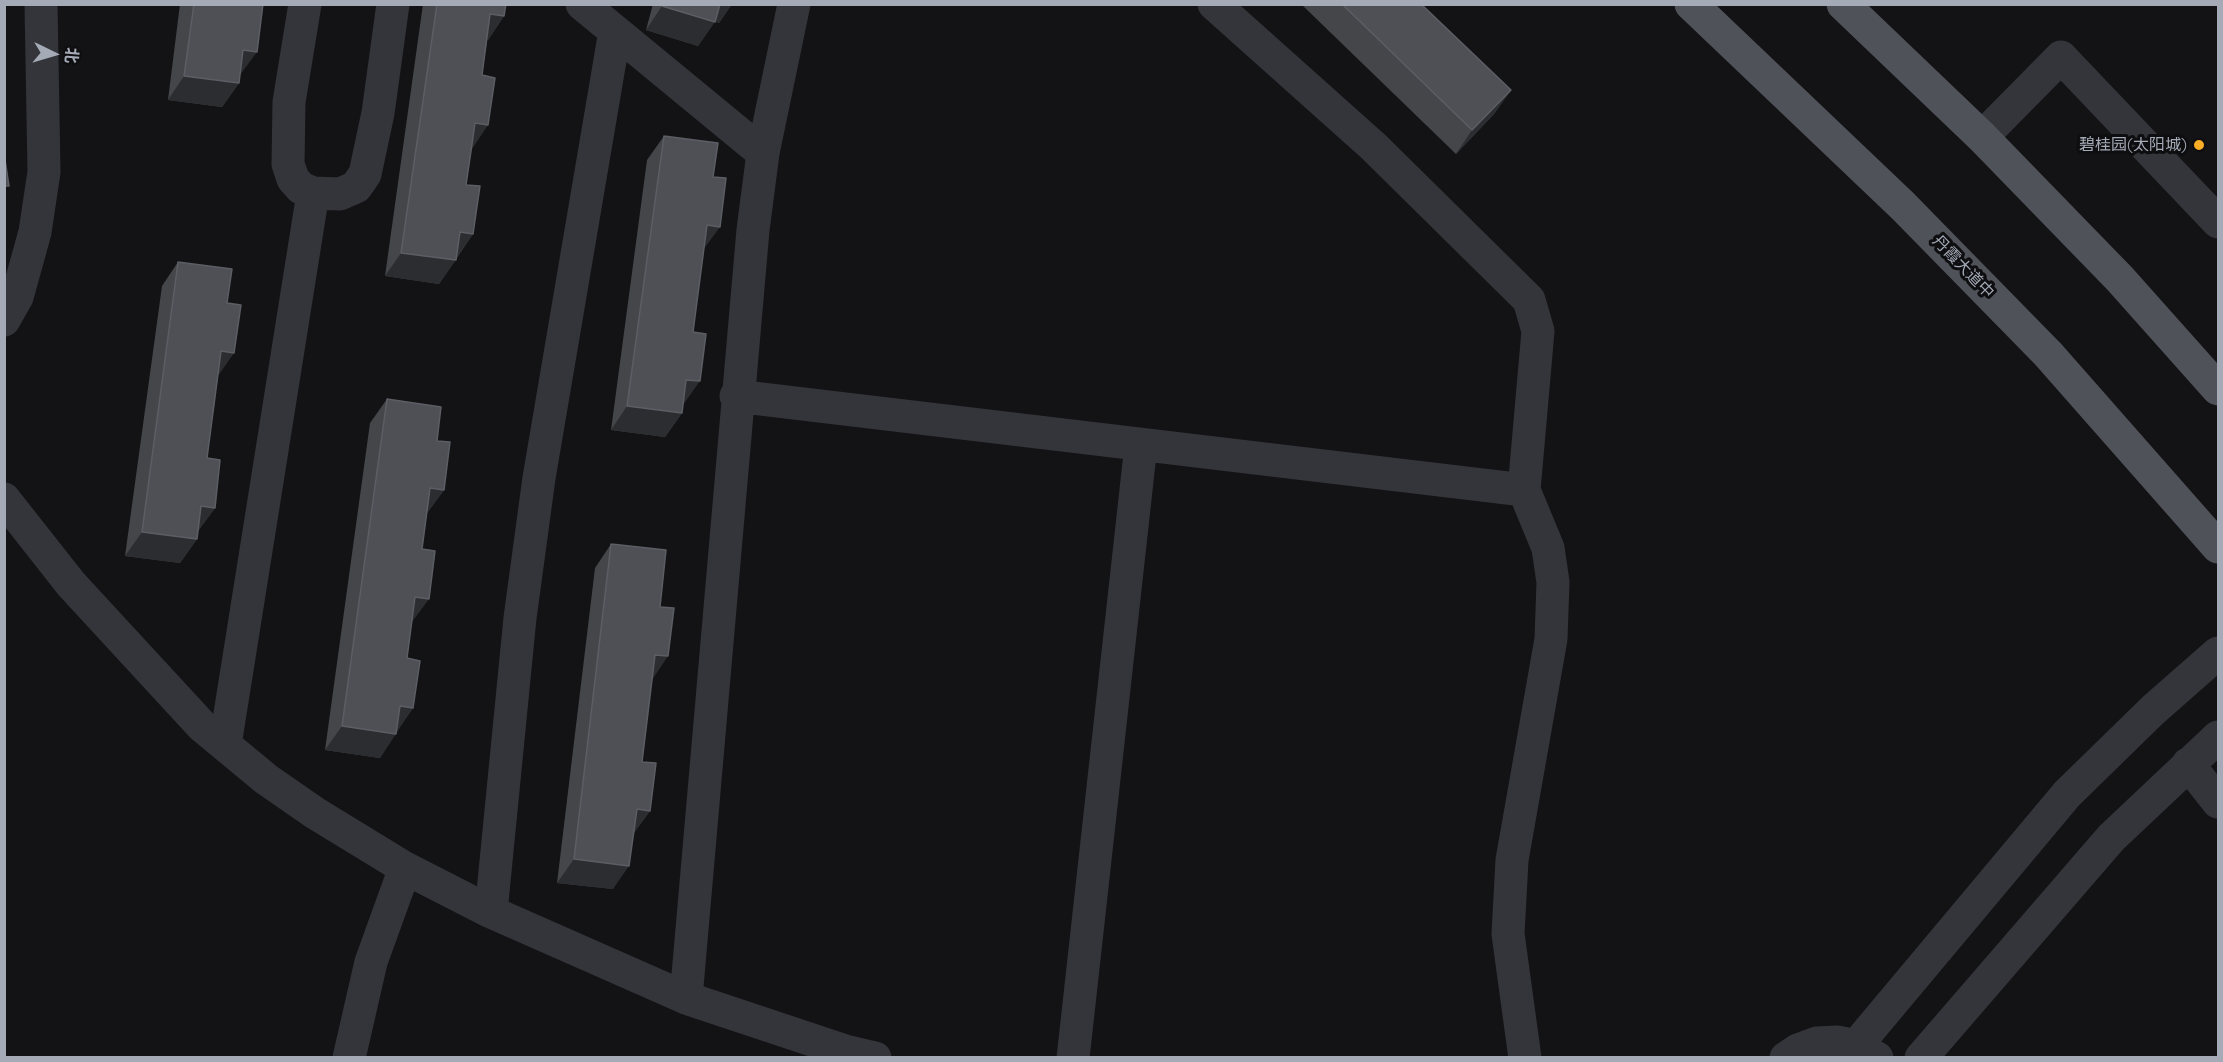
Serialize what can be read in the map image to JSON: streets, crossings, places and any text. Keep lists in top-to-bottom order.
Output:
{
  "streets": {
    "main road": ["丹霞大道中"]
  },
  "places": ["碧桂园(太阳城)"],
  "north": "right"
}
